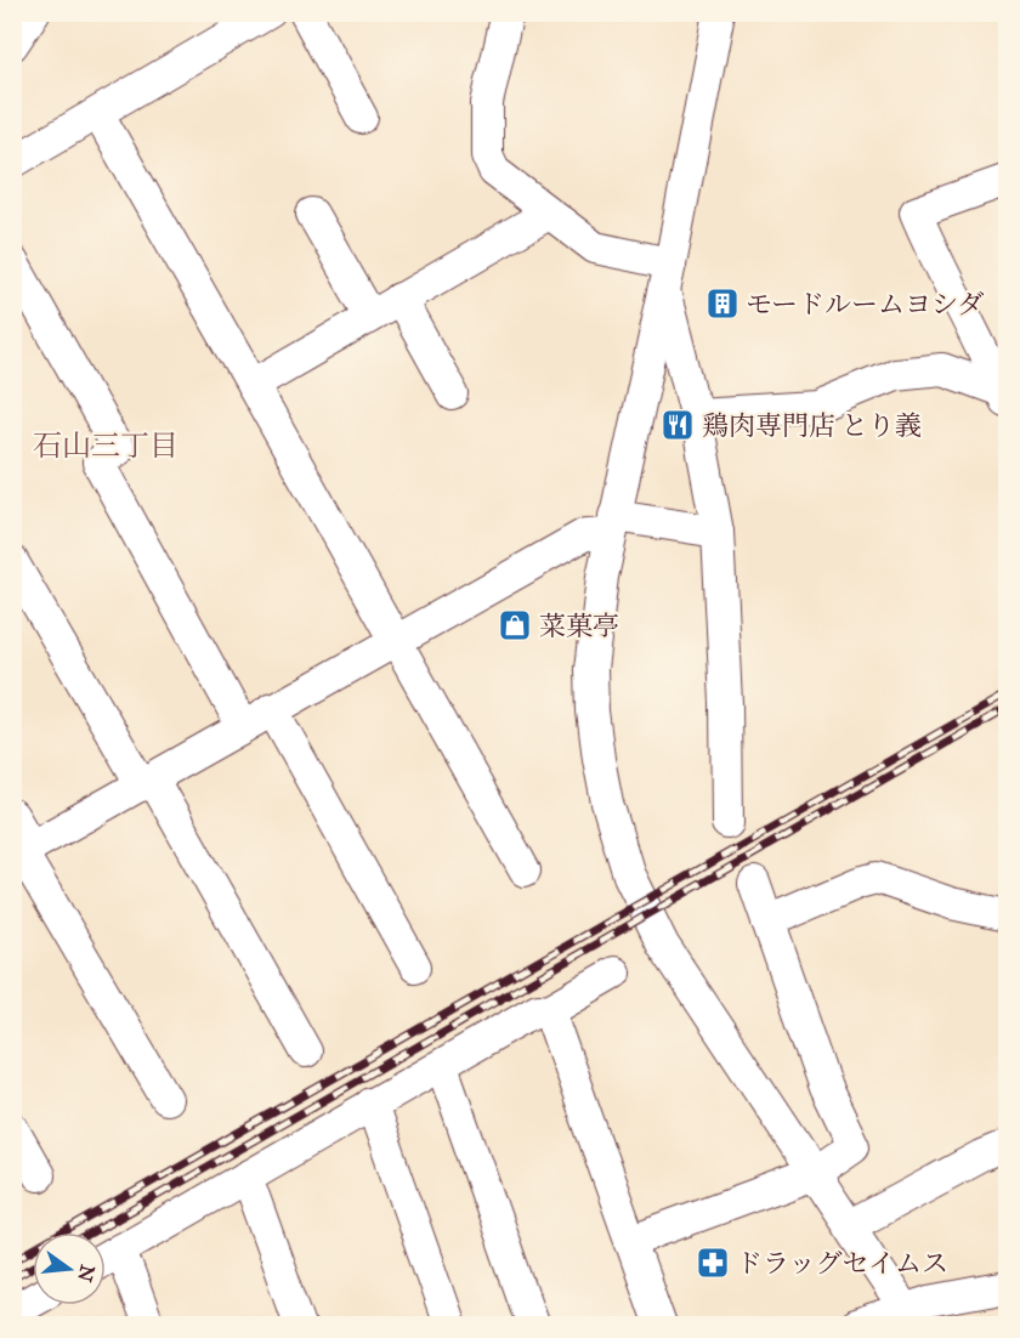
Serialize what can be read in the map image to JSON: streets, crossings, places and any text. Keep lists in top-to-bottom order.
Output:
{
  "districts": ["石山三丁目"],
  "places": {
    "building": ["モードルームヨシダ"],
    "restaurant": ["鶏肉専門店 とり義"],
    "shop": ["菜菓亭"],
    "pharmacy": ["ドラッグセイムス"]
  },
  "north": "right"
}
